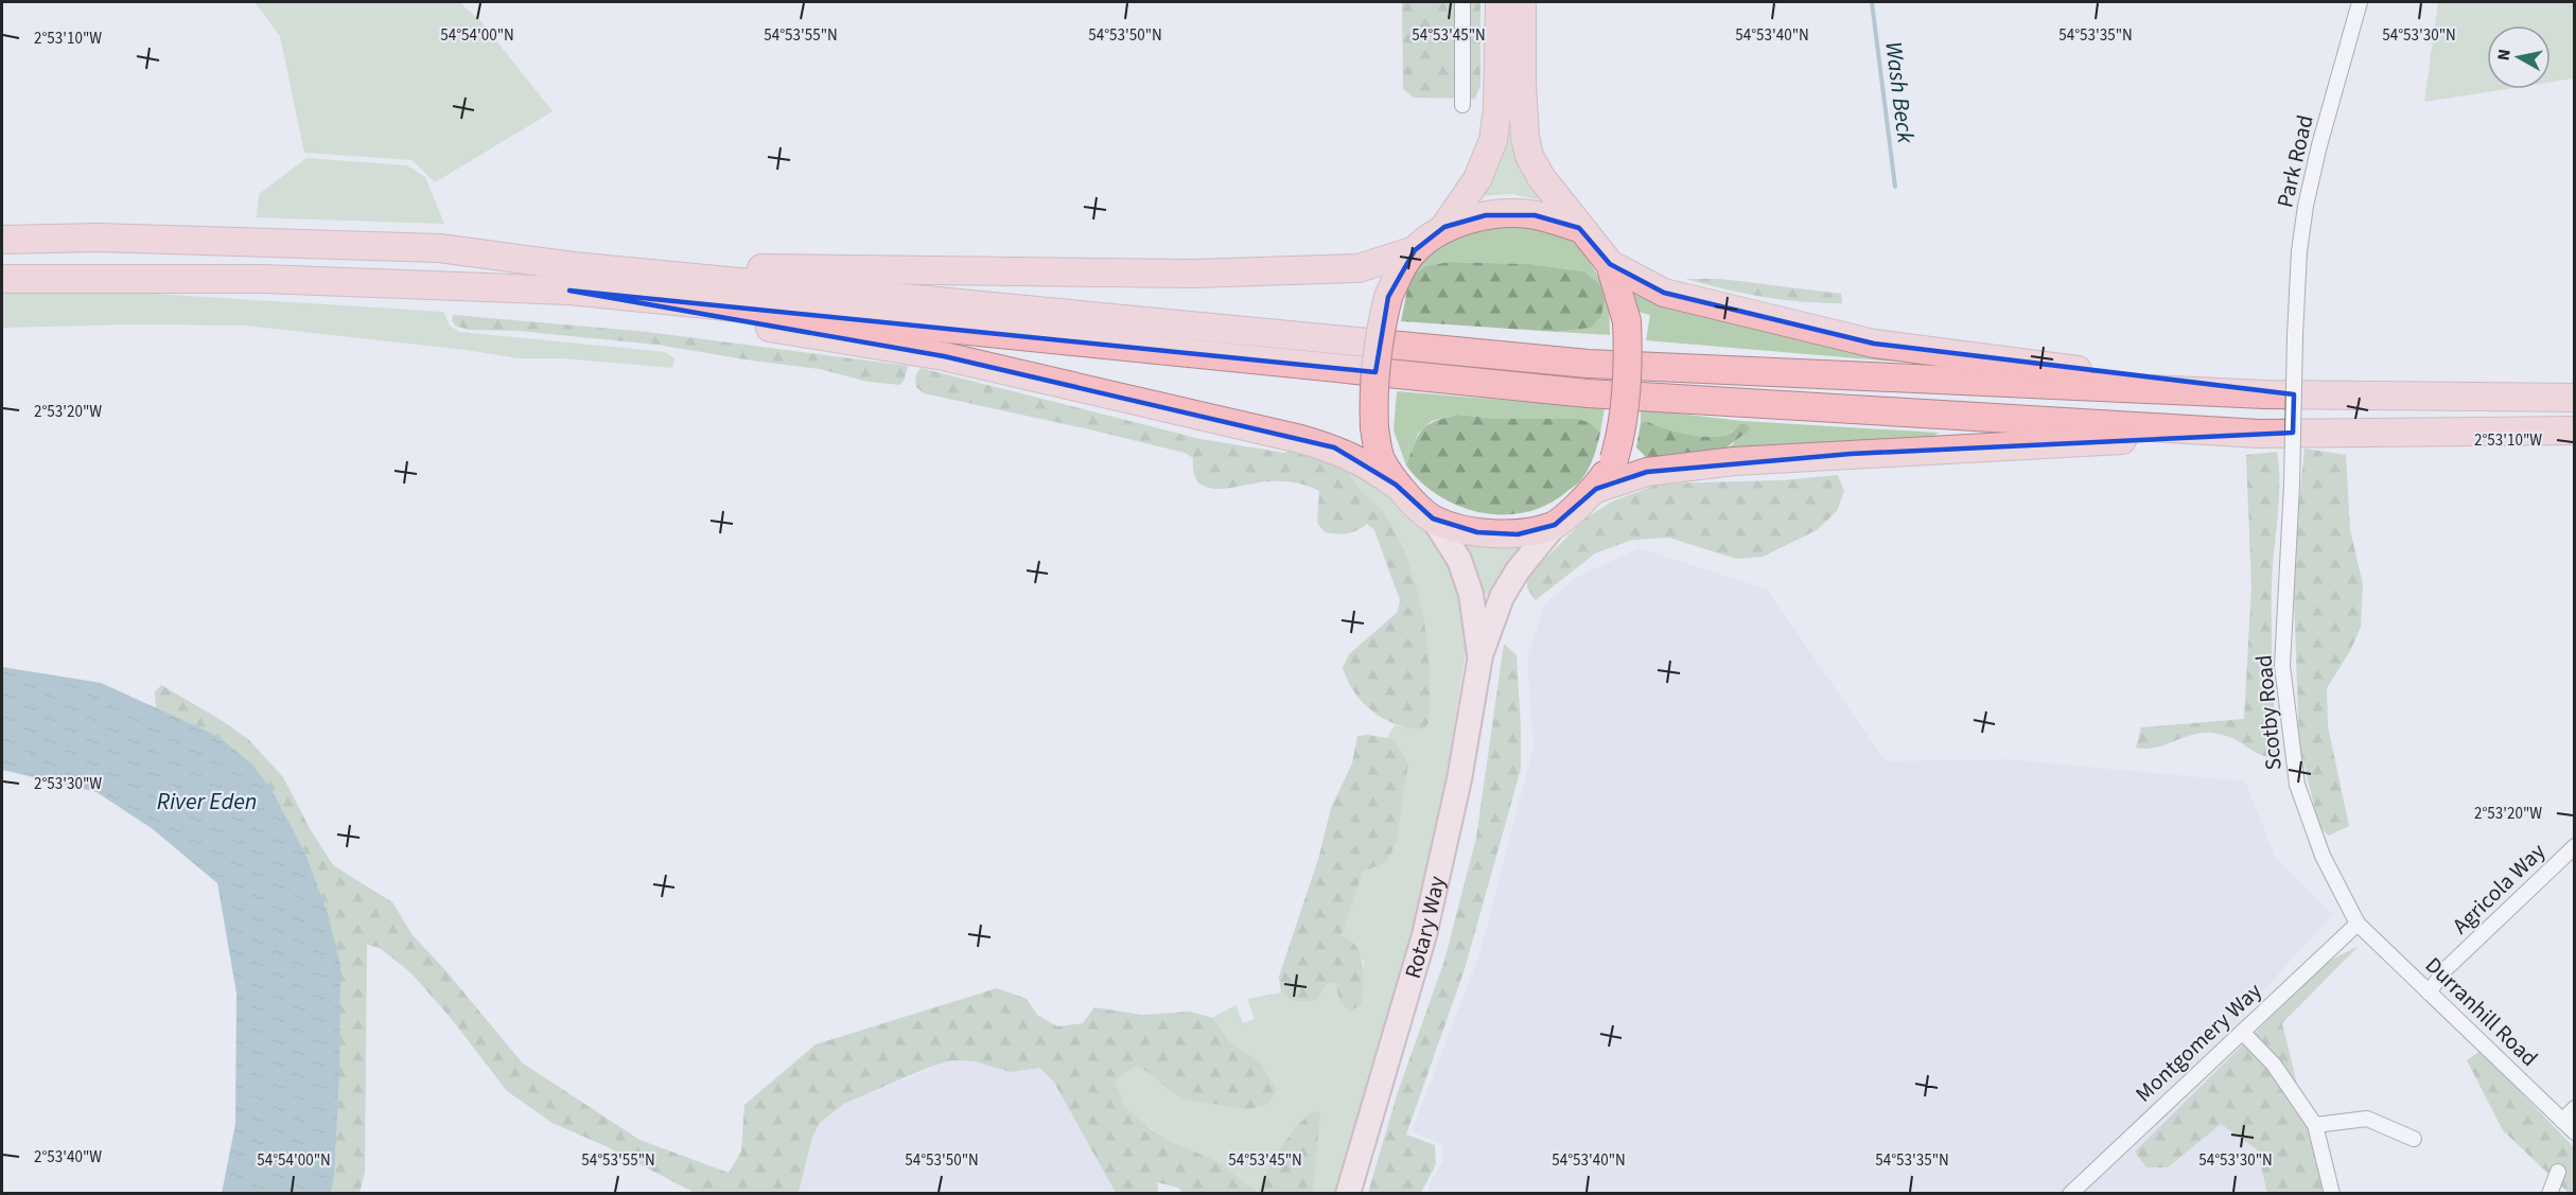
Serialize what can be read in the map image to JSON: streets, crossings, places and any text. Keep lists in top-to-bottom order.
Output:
{
  "streets": {
    "main road": ["Rotary Way"],
    "street": [
      "Park Road",
      "Scotby Road",
      "Agricola Way",
      "Durranhill Road",
      "Montgomery Way"
    ]
  },
  "crossings": [
    ["Park Road", "Scotby Road"],
    ["Scotby Road", "Durranhill Road"],
    ["Scotby Road", "Montgomery Way"],
    ["Agricola Way", "Durranhill Road"],
    ["Durranhill Road", "Montgomery Way"]
  ],
  "water": ["Wash Beck", "River Eden"],
  "north": "left",
  "coordinates": [
    "54°54'00\"N",
    "54°53'55\"N",
    "54°53'50\"N",
    "54°53'45\"N",
    "54°53'40\"N",
    "54°53'35\"N",
    "54°53'30\"N",
    "2°53'10\"W",
    "2°53'20\"W",
    "2°53'30\"W",
    "2°53'40\"W"
  ]
}
